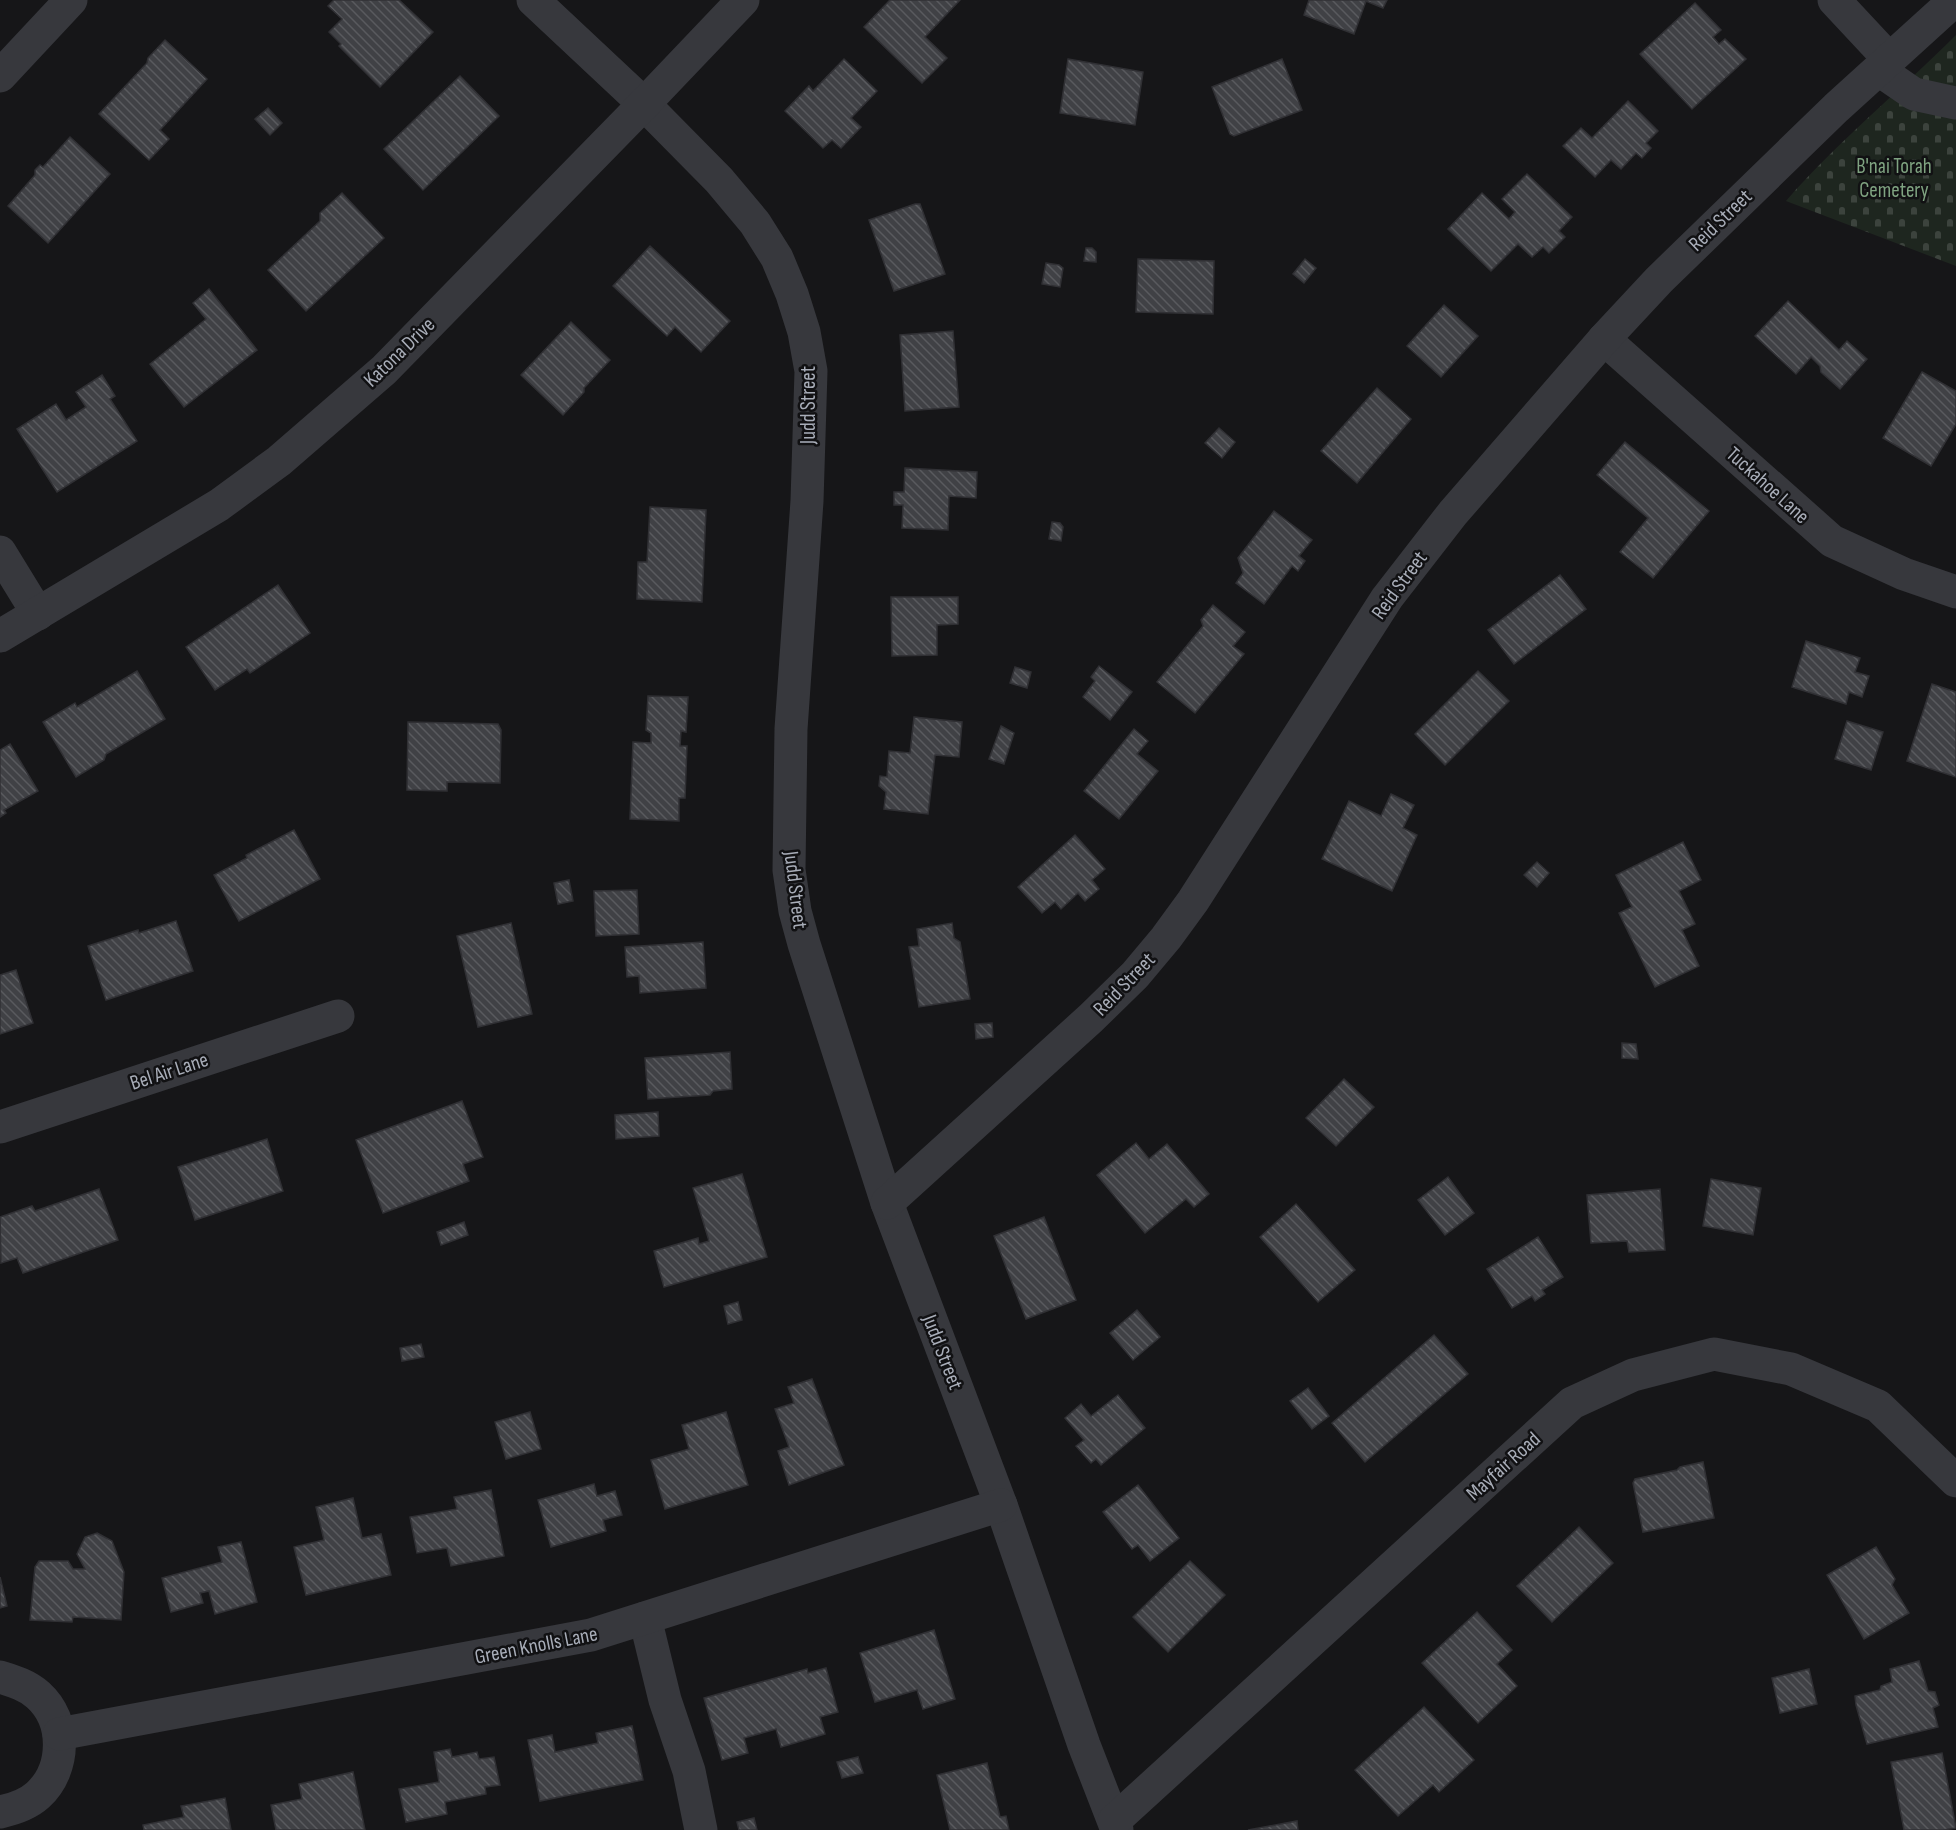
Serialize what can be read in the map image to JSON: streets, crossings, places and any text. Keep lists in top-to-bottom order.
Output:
{
  "streets": {
    "street": [
      "Reid Street",
      "Katona Drive",
      "Judd Street",
      "Tuckahoe Lane",
      "Bel Air Lane",
      "Mayfair Road",
      "Green Knolls Lane"
    ]
  },
  "crossings": [
    ["Reid Street", "Judd Street"],
    ["Reid Street", "Tuckahoe Lane"],
    ["Katona Drive", "Judd Street"],
    ["Judd Street", "Mayfair Road"],
    ["Judd Street", "Green Knolls Lane"]
  ],
  "parks": ["B'nai Torah Cemetery"]
}
